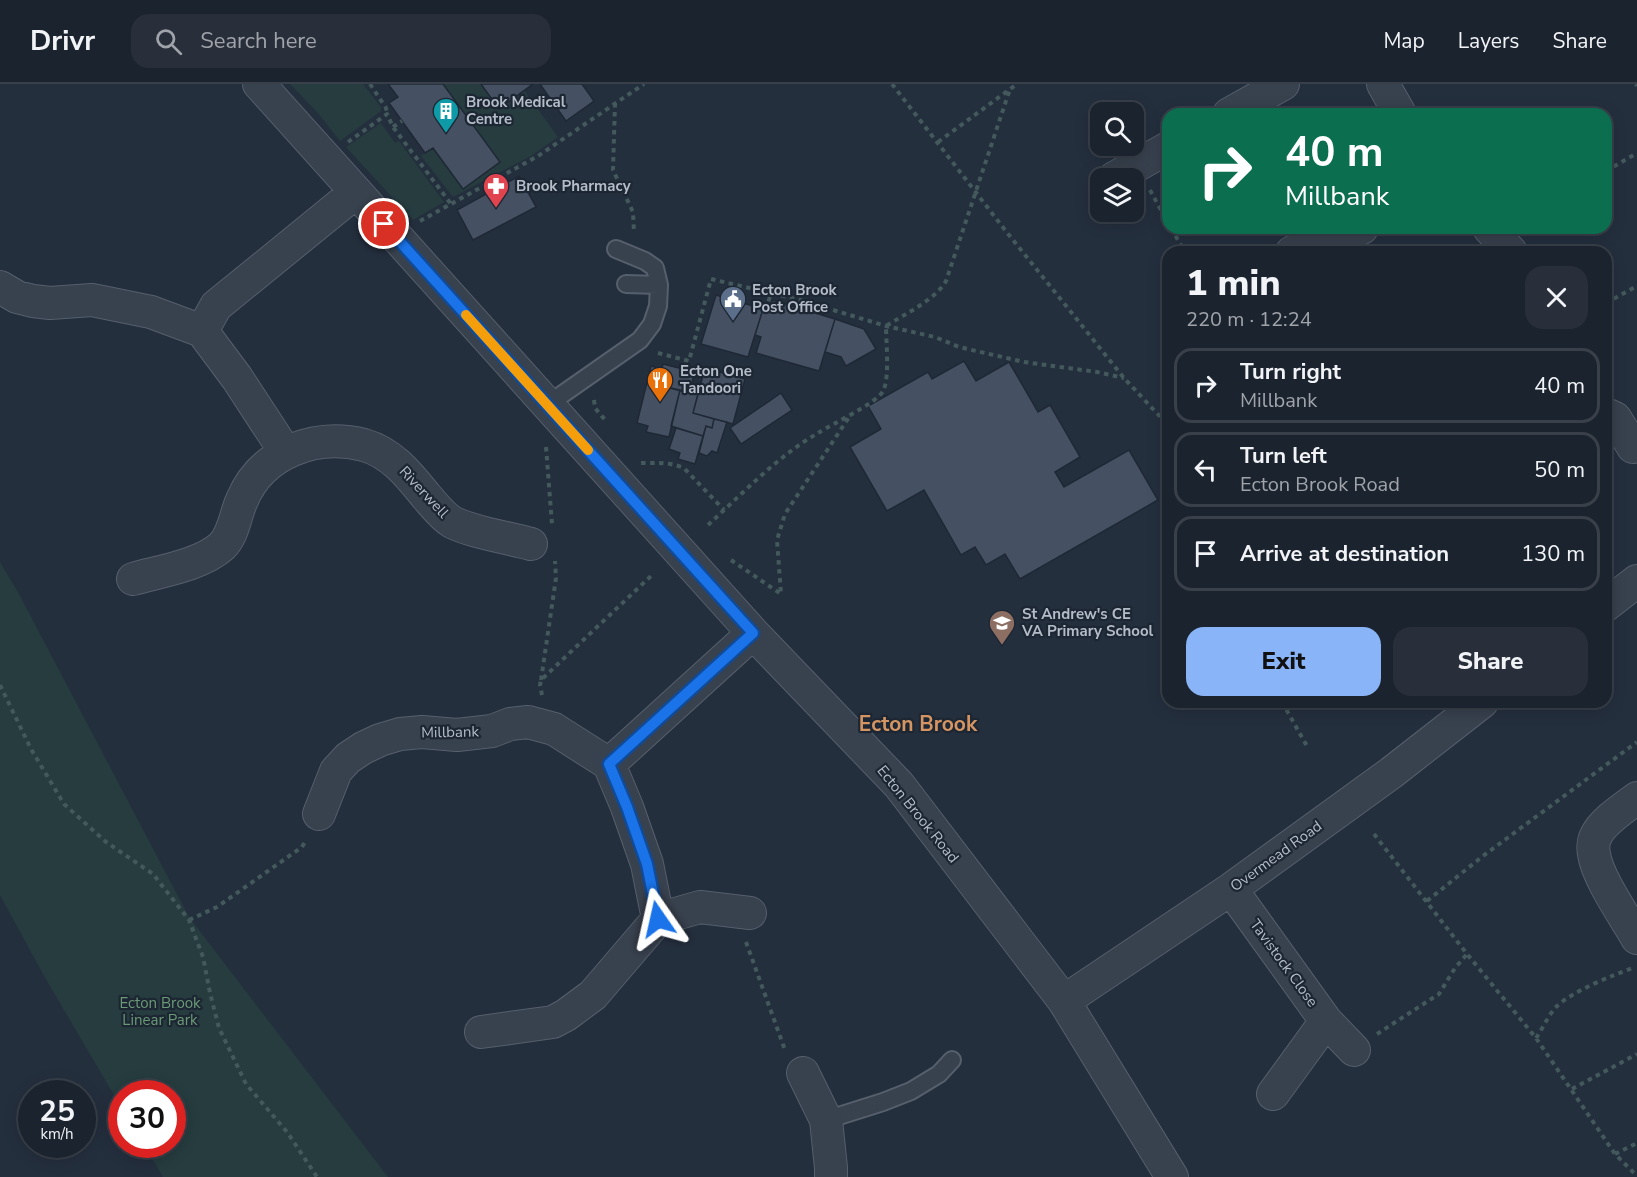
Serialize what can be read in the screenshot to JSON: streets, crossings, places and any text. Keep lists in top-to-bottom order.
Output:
{
  "streets": {
    "street": [
      "Riverwell",
      "Millbank",
      "Ecton Brook Road",
      "Overmead Road",
      "Tavistock Close"
    ]
  },
  "crossings": [
    ["Ecton Brook Road", "Overmead Road"],
    ["Overmead Road", "Tavistock Close"]
  ],
  "districts": ["Ecton Brook"],
  "parks": ["Ecton Brook Linear Park"],
  "places": {
    "building": ["Brook Medical Centre"],
    "pharmacy": ["Brook Pharmacy"],
    "public building": ["Ecton Brook Post Office"],
    "restaurant": ["Ecton One Tandoori"],
    "school or university": ["St Andrew's CE VA Primary School"]
  },
  "page": {
    "header": "Drivr",
    "search": "Search here",
    "nav": ["Map", "Layers", "Share"],
    "turn": ["40 m", "Millbank"],
    "heading": ["1 min", "220 m · 12:24"],
    "list": [
      {
        "name": "Turn right",
        "note": "Millbank",
        "value": "40 m"
      },
      {
        "name": "Turn left",
        "note": "Ecton Brook Road",
        "value": "50 m"
      },
      {
        "name": "Arrive at destination",
        "value": "130 m"
      }
    ],
    "buttons": ["Exit", "Share"],
    "speed": "25 km/h",
    "limit": "30"
  }
}
